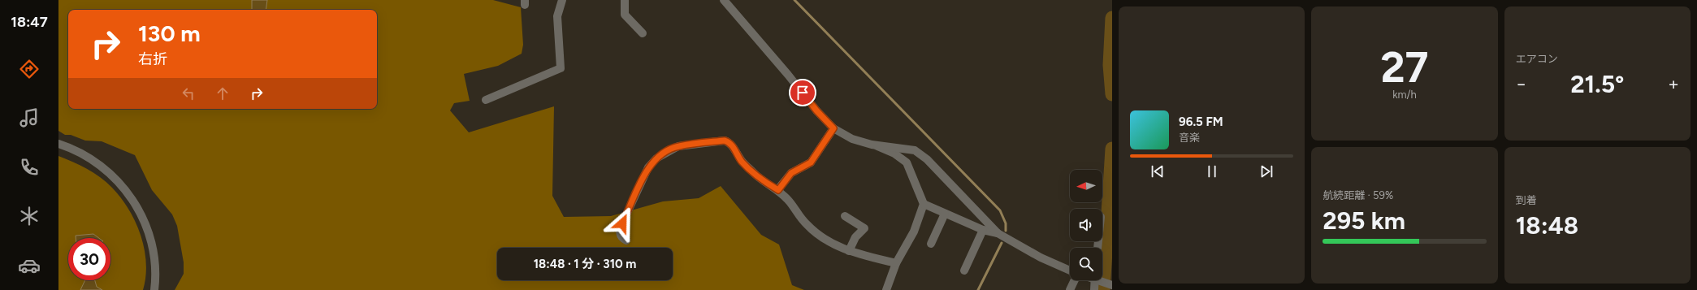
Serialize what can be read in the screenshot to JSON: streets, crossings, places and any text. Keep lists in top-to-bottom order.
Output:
{
  "north": "left",
  "page": {
    "tabs": "18:47",
    "tile": [
      ["27", "km/h"],
      "エアコン",
      ["航続距離 · 59%", "295 km"],
      ["到着", "18:48"]
    ],
    "turn": ["130 m", "右折"],
    "heat": ["−", "21.5°", "+"],
    "song": ["96.5 FM", "音楽"],
    "limit": "30",
    "trip": "18:48 · 1 分 · 310 m"
  }
}
